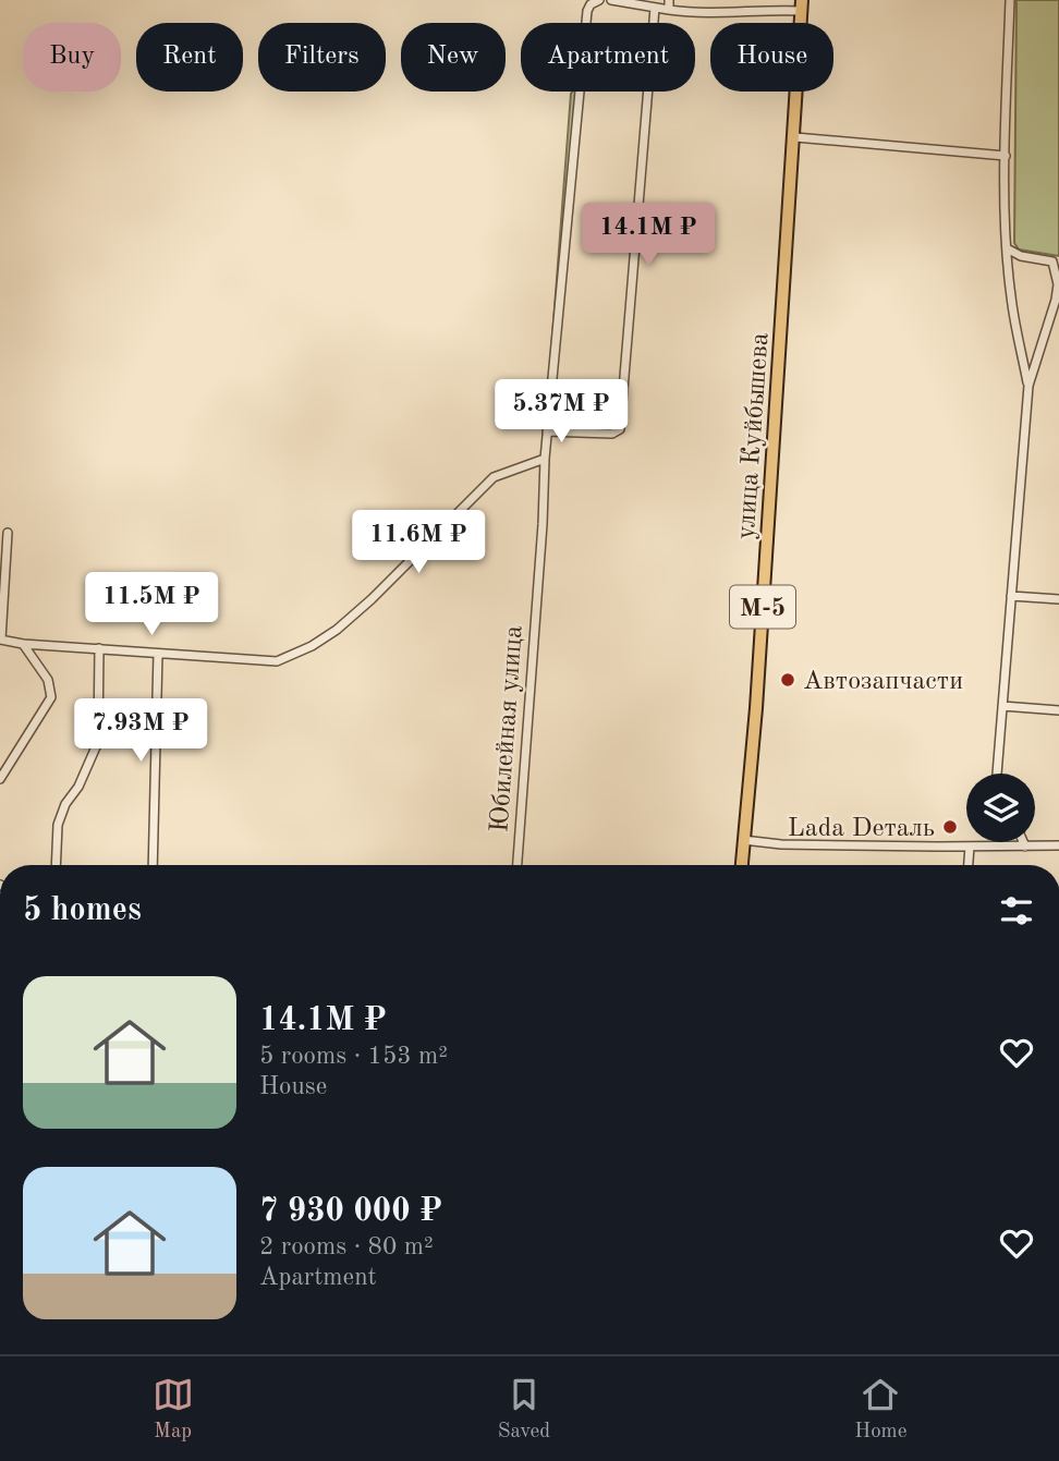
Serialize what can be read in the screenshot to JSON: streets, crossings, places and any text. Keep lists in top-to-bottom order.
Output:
{
  "streets": {
    "highway": ["улица Куйбышева", "М-5"],
    "street": ["Юбилейная улица"]
  },
  "places": ["Автозапчасти", "Lada Dеталь"],
  "page": {
    "chip": [
      "Buy",
      "Rent",
      "Filters",
      "New",
      "Apartment",
      "House"
    ],
    "price": [
      "14.1M ₽",
      "5.37M ₽",
      "11.6M ₽",
      "11.5M ₽",
      "7.93M ₽"
    ],
    "heading": "5 homes",
    "list": [
      {
        "name": "14.1M ₽",
        "note": "5 rooms · 153 m² · House"
      },
      {
        "name": "7 930 000 ₽",
        "note": "2 rooms · 80 m² · Apartment"
      }
    ],
    "tabs": ["Map", "Saved", "Home"]
  }
}
